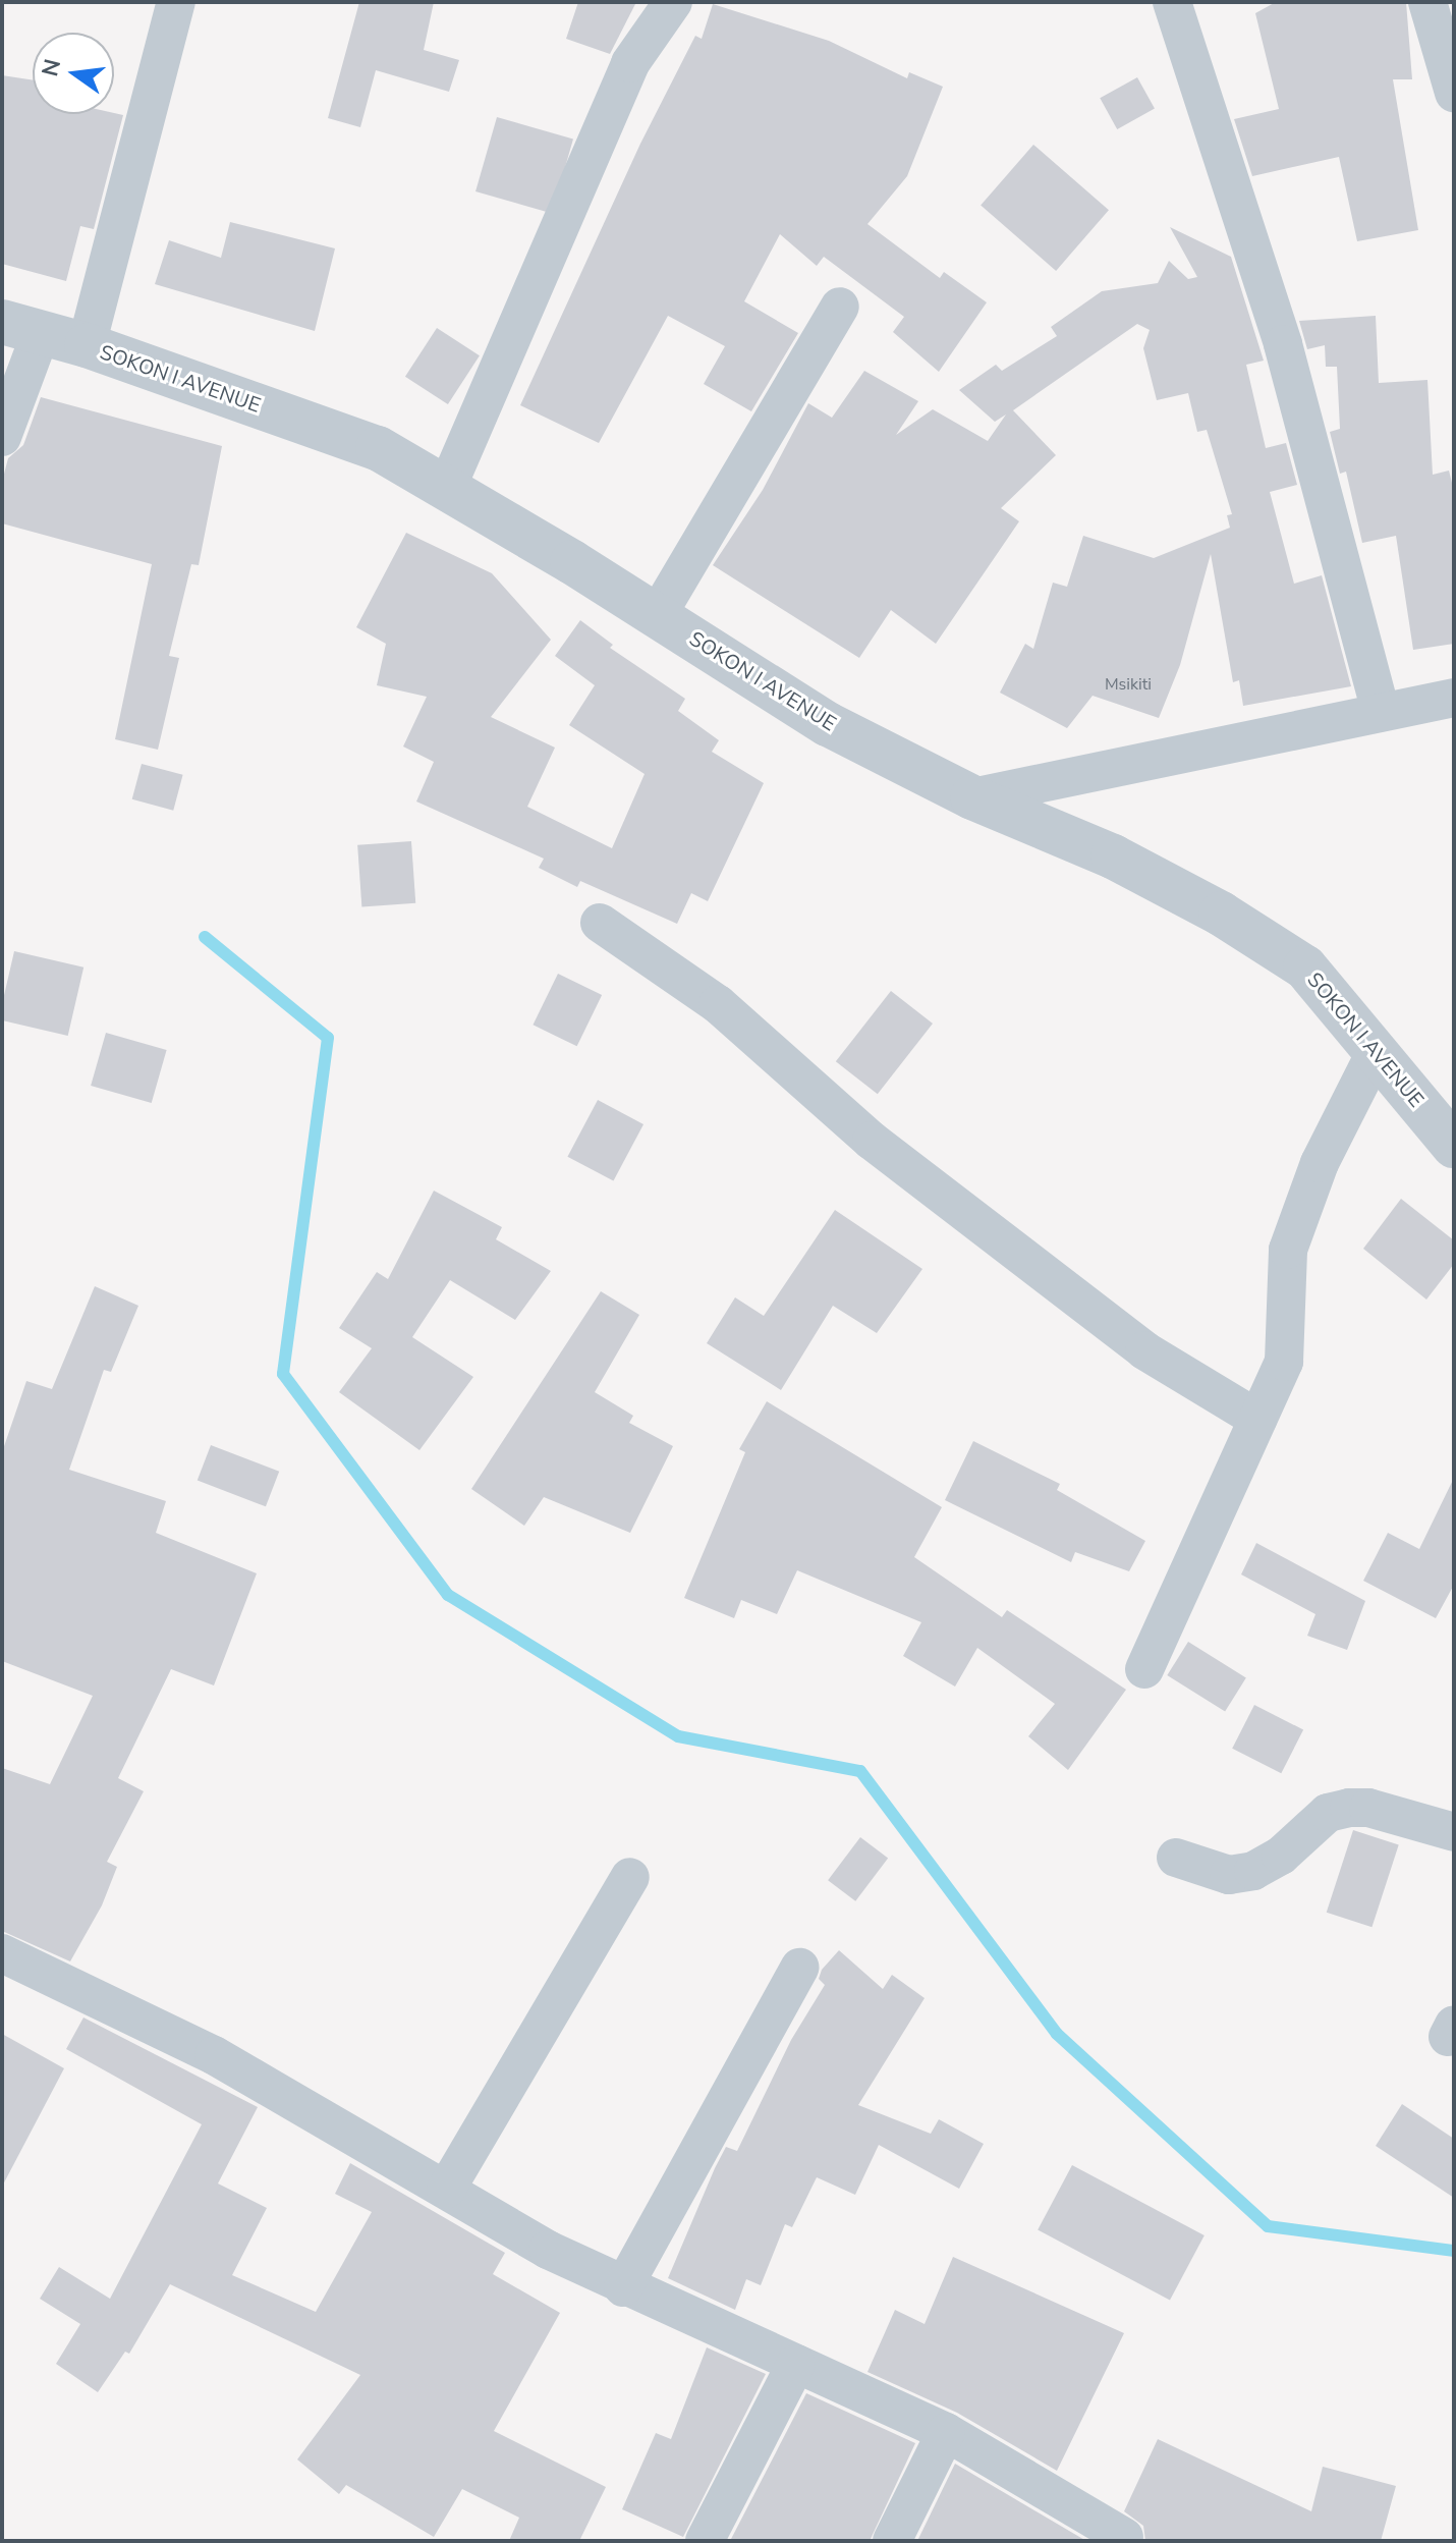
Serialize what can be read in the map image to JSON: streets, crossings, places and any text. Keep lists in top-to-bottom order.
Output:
{
  "streets": {
    "street": ["SOKON I AVENUE"]
  },
  "house_numbers": ["Msikiti"],
  "north": "left"
}
